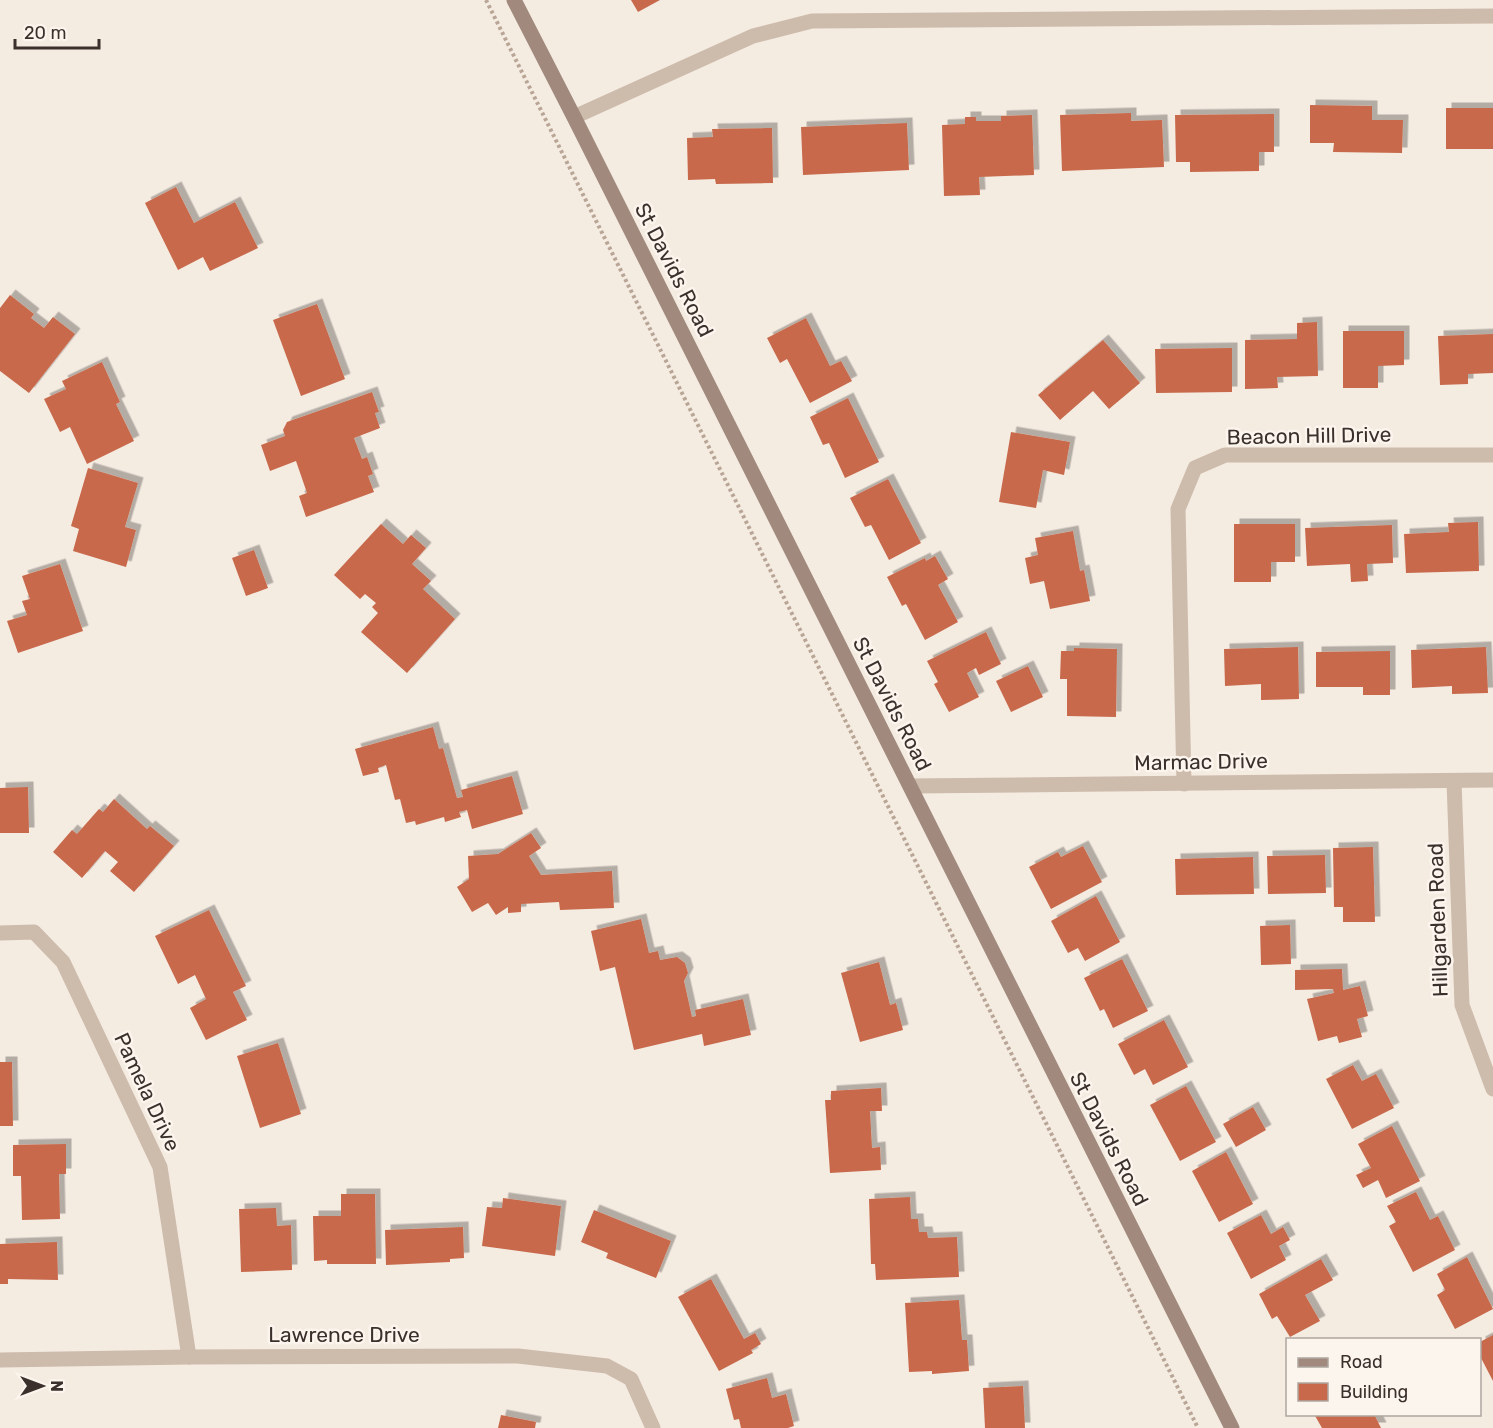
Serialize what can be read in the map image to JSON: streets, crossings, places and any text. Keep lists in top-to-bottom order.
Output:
{
  "streets": {
    "main road": ["St Davids Road"],
    "street": [
      "Beacon Hill Drive",
      "Marmac Drive",
      "Hillgarden Road",
      "Pamela Drive",
      "Lawrence Drive"
    ]
  },
  "crossings": [
    ["St Davids Road", "Marmac Drive"],
    ["Beacon Hill Drive", "Marmac Drive"],
    ["Marmac Drive", "Hillgarden Road"],
    ["Pamela Drive", "Lawrence Drive"]
  ],
  "legend": ["Road", "Building"],
  "scale_bar": "20 m",
  "north": "right"
}
